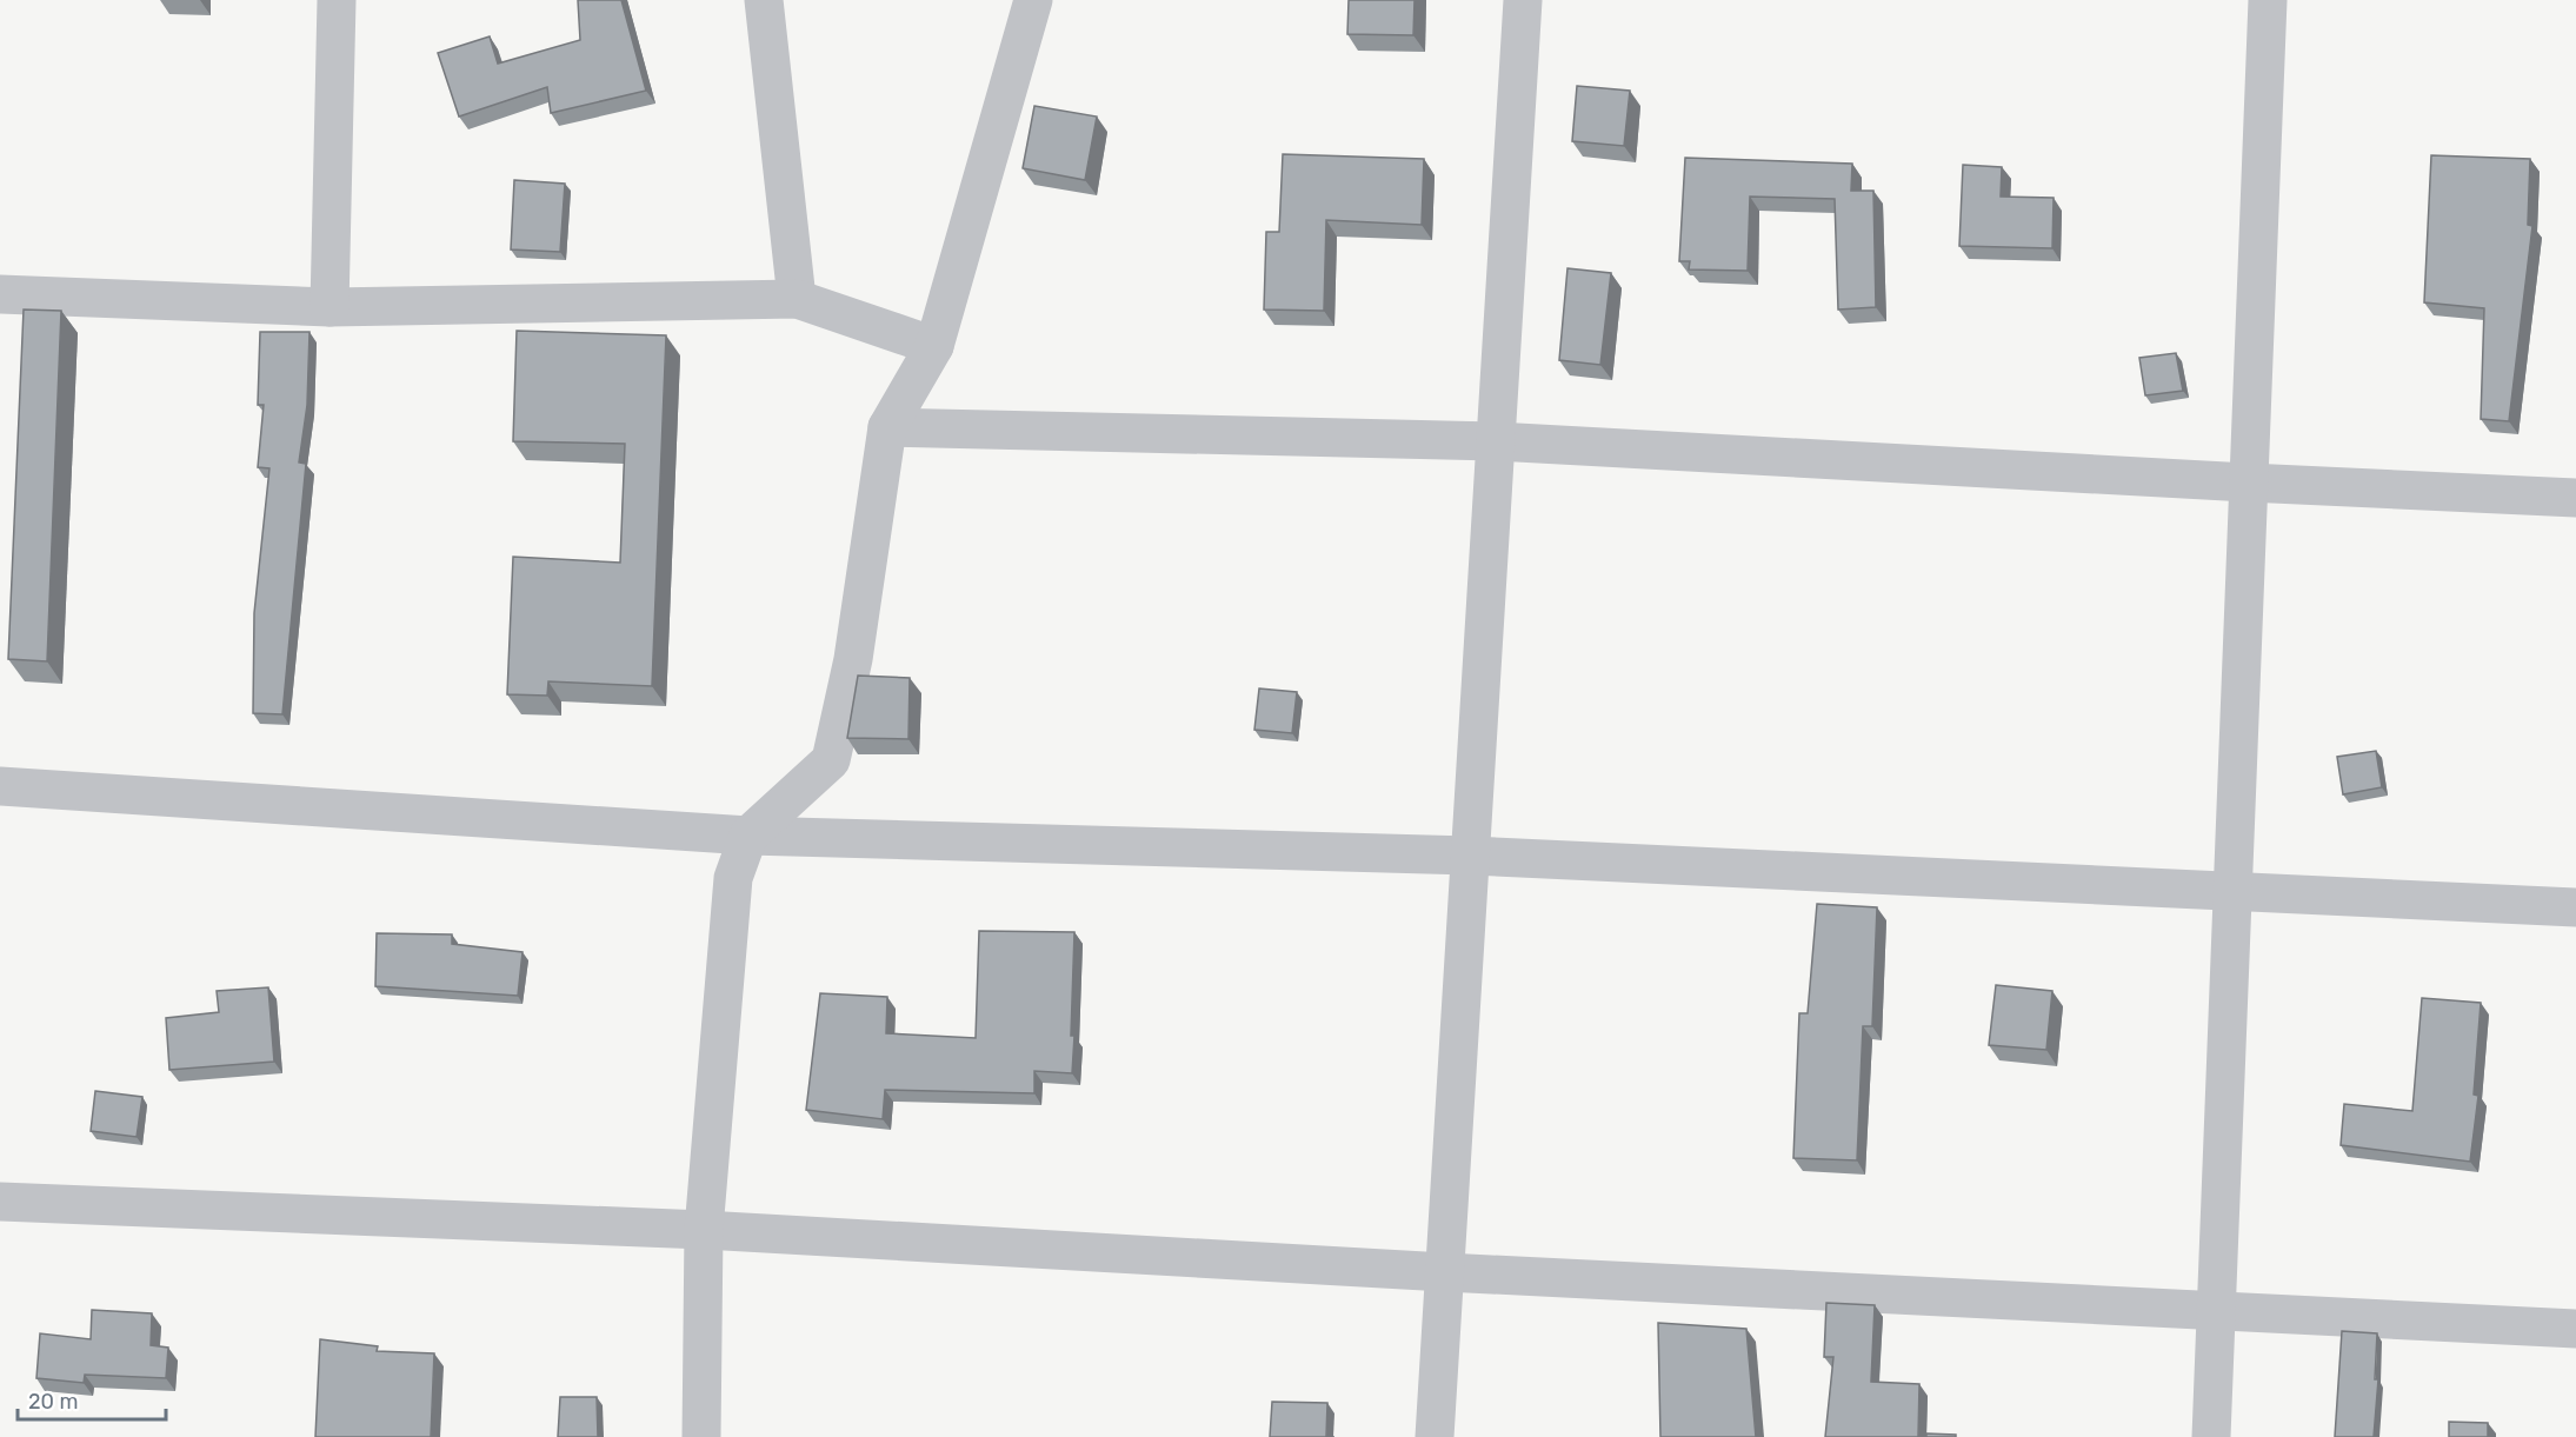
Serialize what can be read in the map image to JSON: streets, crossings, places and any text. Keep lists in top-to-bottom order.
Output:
{
  "scale_bar": "20 m"
}
